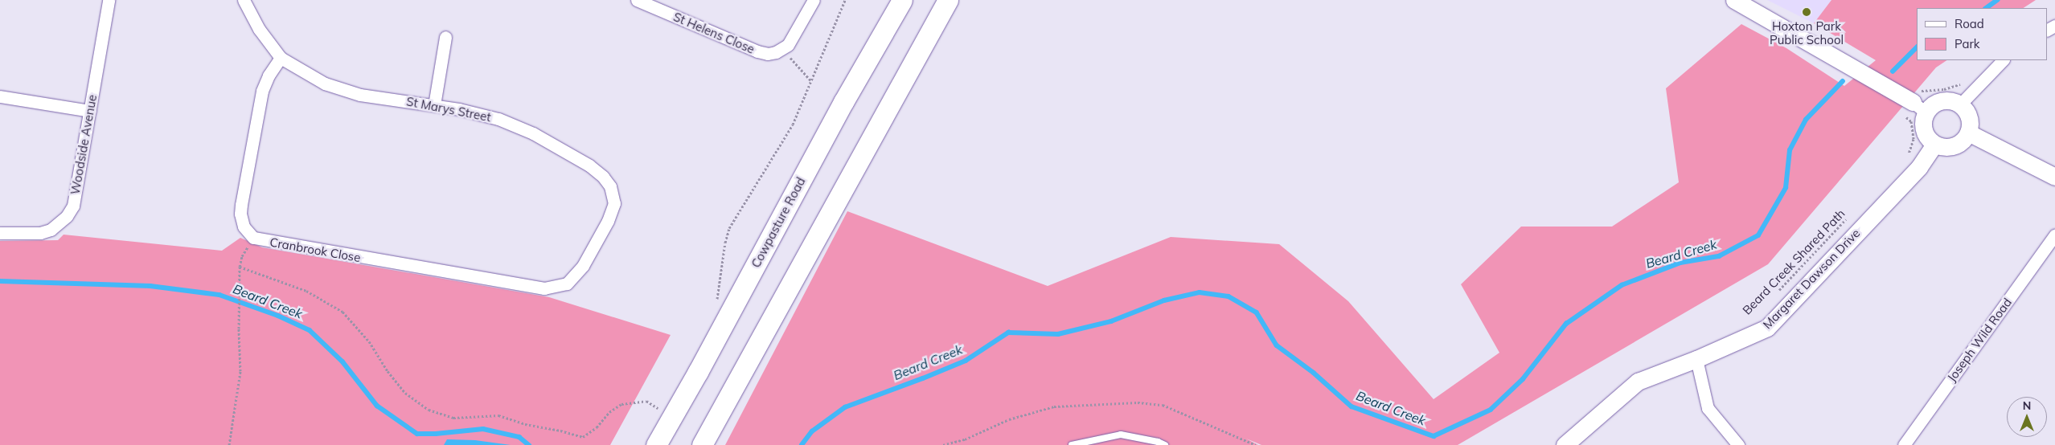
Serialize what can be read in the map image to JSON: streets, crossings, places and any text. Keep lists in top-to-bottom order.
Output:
{
  "streets": {
    "main road": ["Cowpasture Road"],
    "street": [
      "St Helens Close",
      "St Marys Street",
      "Woodside Avenue",
      "Cranbrook Close",
      "Margaret Dawson Drive",
      "Joseph Wild Road"
    ],
    "path": ["Beard Creek Shared Path"]
  },
  "crossings": [
    ["St Marys Street", "Cranbrook Close"]
  ],
  "water": ["Beard Creek"],
  "places": ["Hoxton Park Public School"],
  "legend": ["Road", "Park"],
  "north": "top"
}
